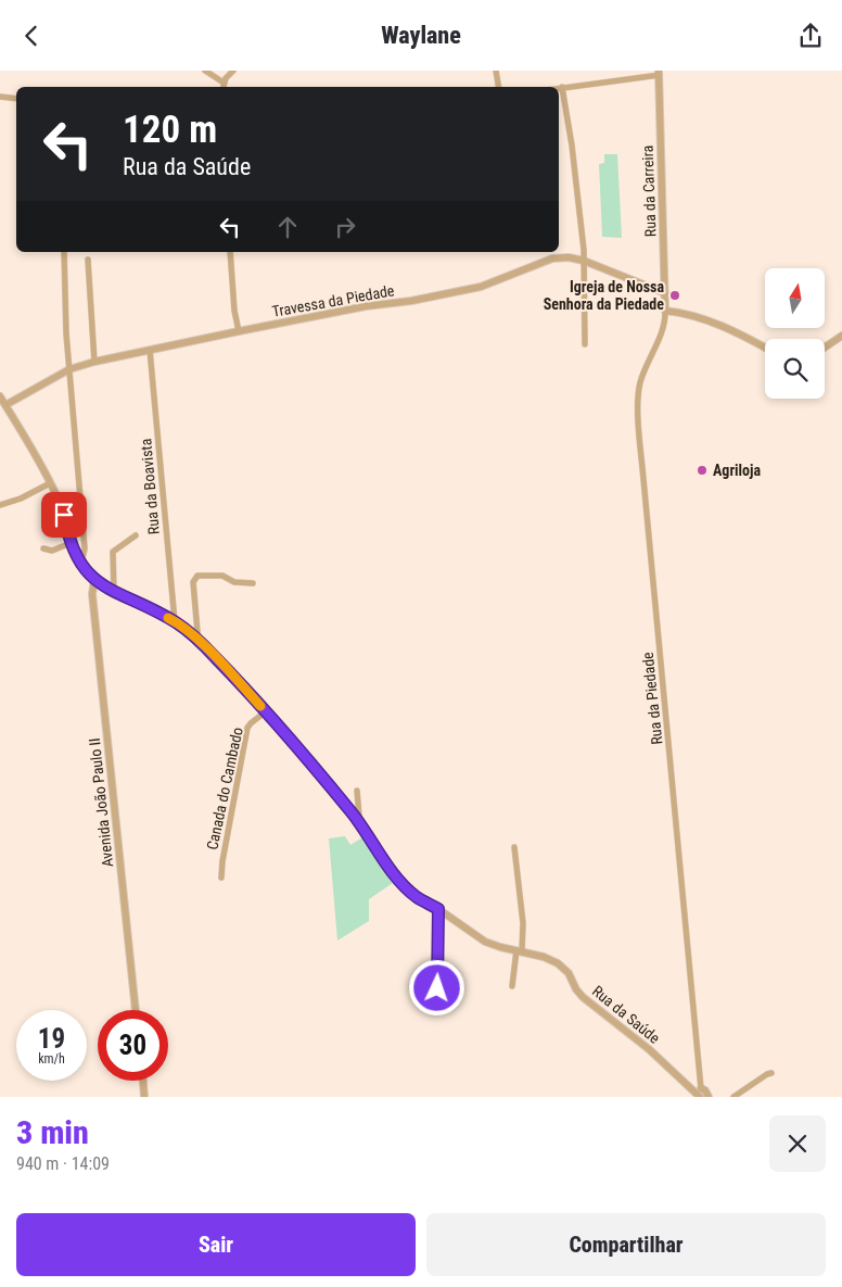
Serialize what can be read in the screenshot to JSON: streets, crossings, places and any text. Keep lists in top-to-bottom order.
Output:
{
  "streets": {
    "street": [
      "Rua da Carreira",
      "Travessa da Piedade",
      "Rua da Boavista",
      "Rua da Piedade",
      "Canada do Cambado",
      "Avenida João Paulo II",
      "Rua da Saúde"
    ]
  },
  "crossings": [
    ["Rua da Carreira", "Travessa da Piedade"],
    ["Rua da Carreira", "Rua da Piedade"],
    ["Travessa da Piedade", "Rua da Boavista"],
    ["Travessa da Piedade", "Rua da Saúde"],
    ["Rua da Boavista", "Rua da Saúde"],
    ["Rua da Piedade", "Rua da Saúde"],
    ["Canada do Cambado", "Rua da Saúde"],
    ["Avenida João Paulo II", "Rua da Saúde"]
  ],
  "places": ["Igreja de Nossa Senhora da Piedade", "Agriloja"],
  "north": "top",
  "page": {
    "header": "Waylane",
    "turn": ["120 m", "Rua da Saúde"],
    "speed": "19 km/h",
    "limit": "30",
    "heading": ["3 min", "940 m · 14:09"],
    "buttons": ["Sair", "Compartilhar"]
  }
}
